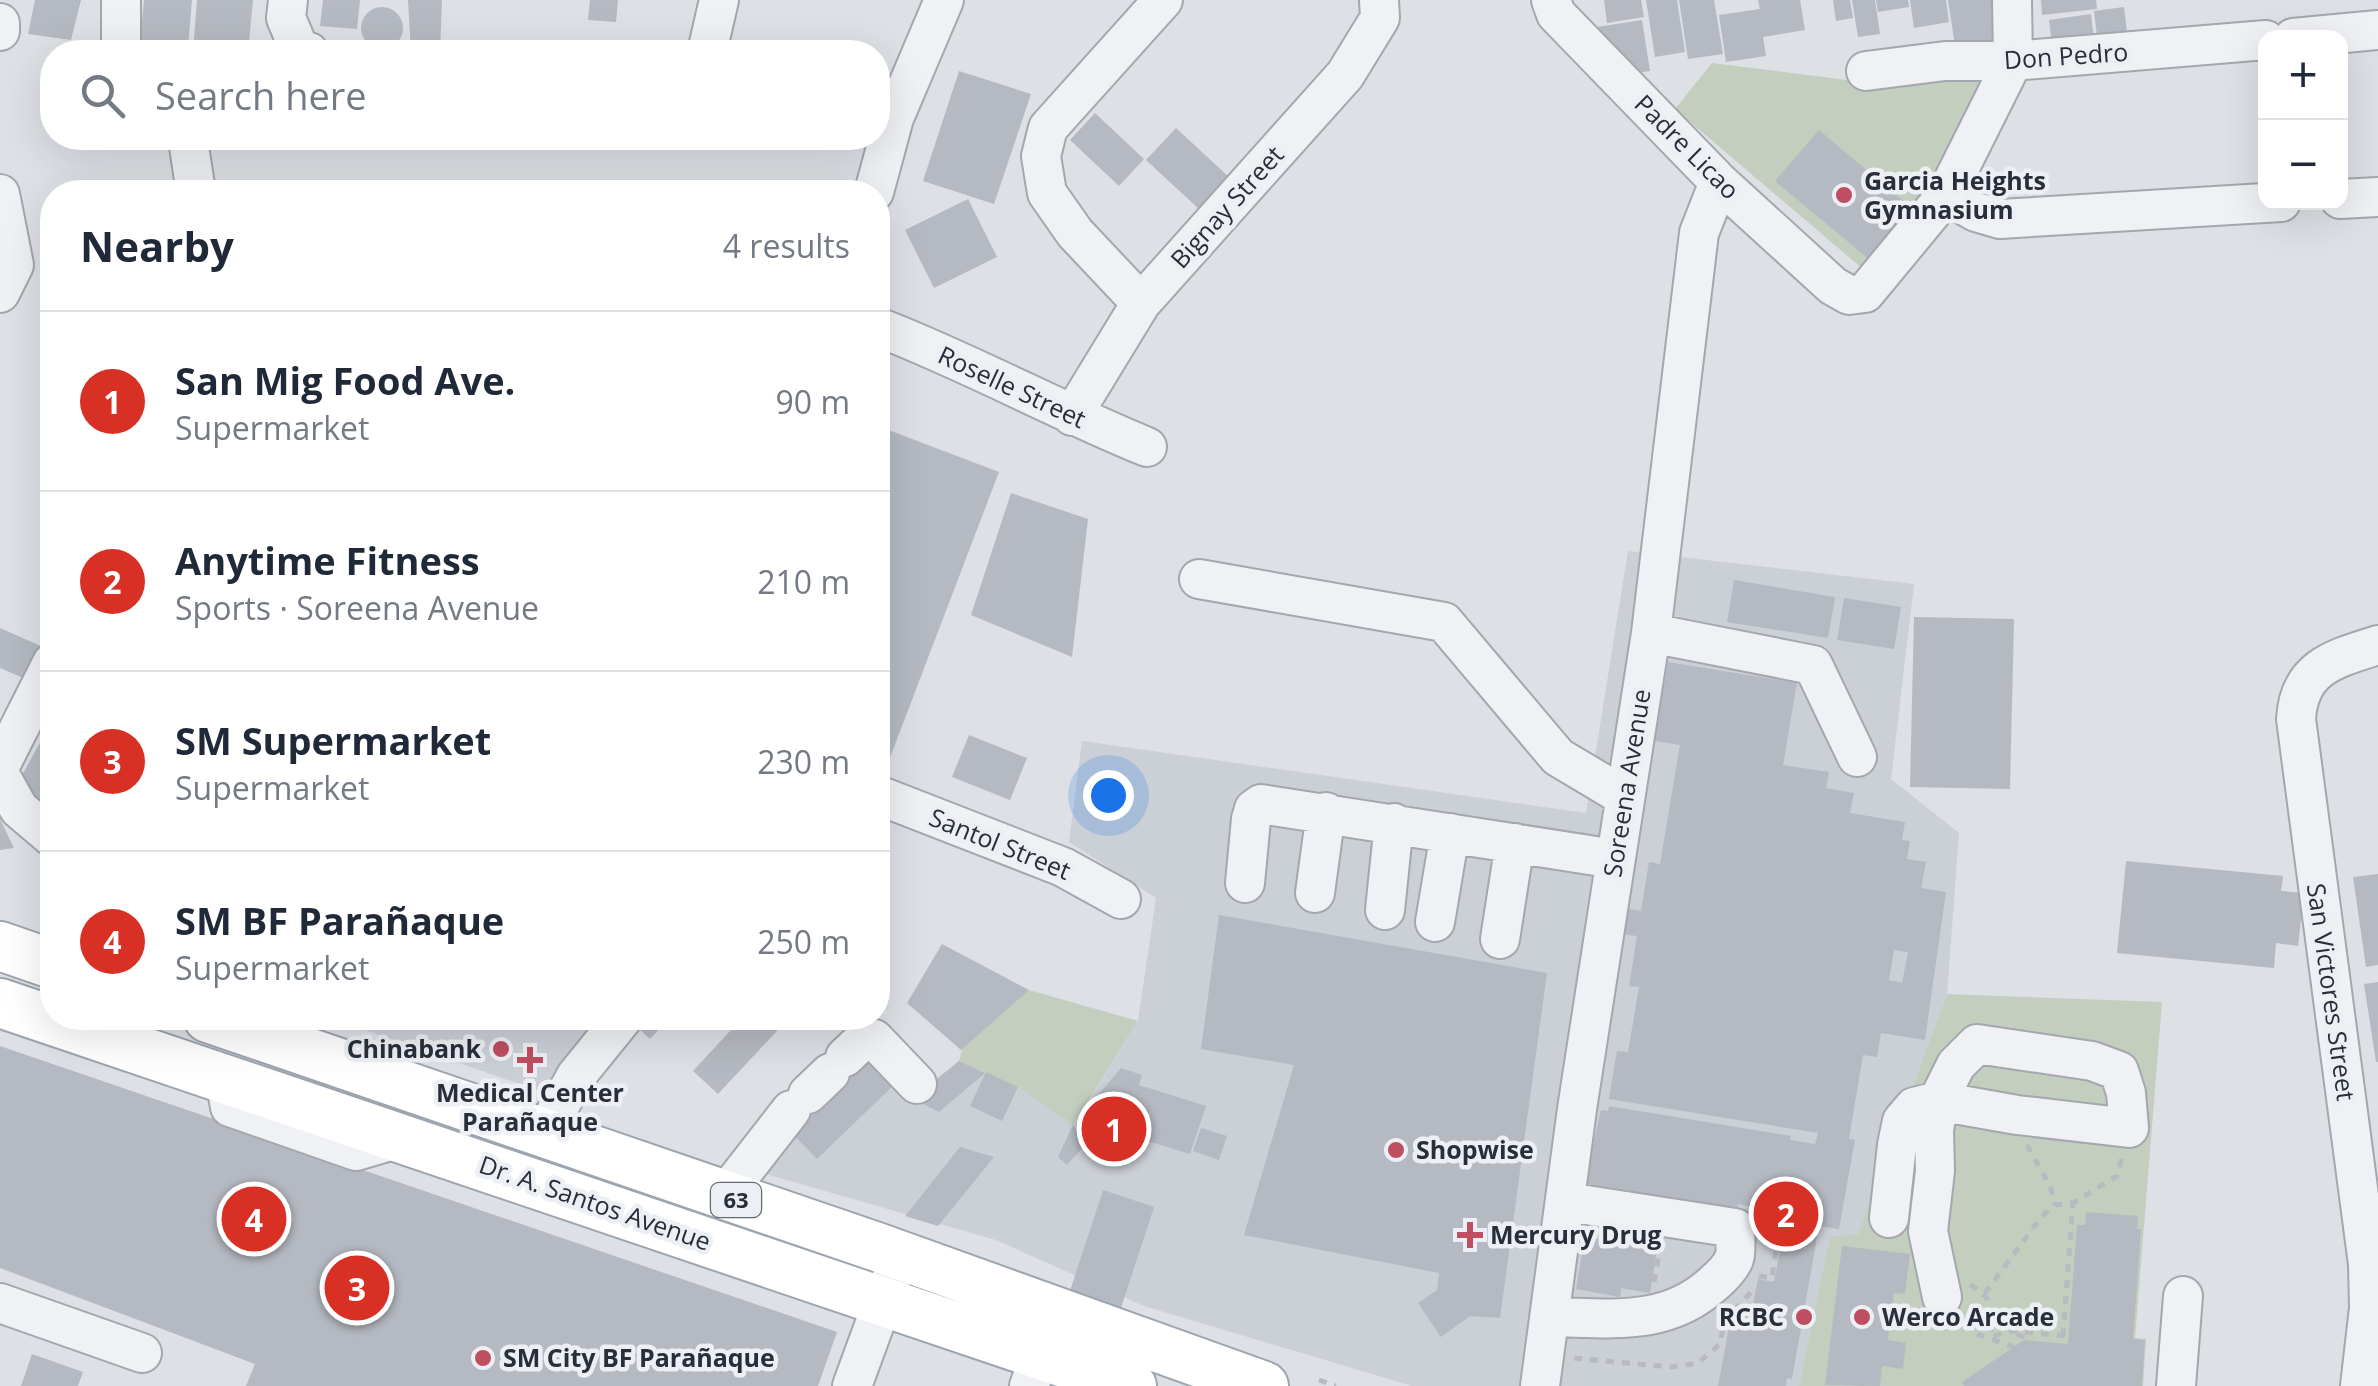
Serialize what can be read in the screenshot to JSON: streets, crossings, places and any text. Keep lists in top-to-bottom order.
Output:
{
  "streets": {
    "main road": ["63", "Dr. A. Santos Avenue"],
    "street": [
      "Don Pedro",
      "Padre Licao",
      "Bignay Street",
      "Roselle Street",
      "Soreena Avenue",
      "Santol Street",
      "San Victores Street"
    ]
  },
  "crossings": [
    ["Padre Licao", "Soreena Avenue"],
    ["Bignay Street", "Roselle Street"]
  ],
  "places": {
    "other": [
      "Garcia Heights Gymnasium",
      "Chinabank",
      "Shopwise",
      "RCBC",
      "Werco Arcade",
      "SM City BF Parañaque"
    ],
    "health": ["Medical Center Parañaque", "Mercury Drug"]
  },
  "page": {
    "map_buttons": ["+", "−"],
    "search": "Search here",
    "heading": ["Nearby", "4 results"],
    "list": [
      {
        "mark": "1",
        "name": "San Mig Food Ave.",
        "note": "Supermarket",
        "value": "90 m"
      },
      {
        "mark": "2",
        "name": "Anytime Fitness",
        "note": "Sports · Soreena Avenue",
        "value": "210 m"
      },
      {
        "mark": "3",
        "name": "SM Supermarket",
        "note": "Supermarket",
        "value": "230 m"
      },
      {
        "mark": "4",
        "name": "SM BF Parañaque",
        "note": "Supermarket",
        "value": "250 m"
      }
    ],
    "pins": [
      "1",
      "2",
      "4",
      "3"
    ]
  }
}
